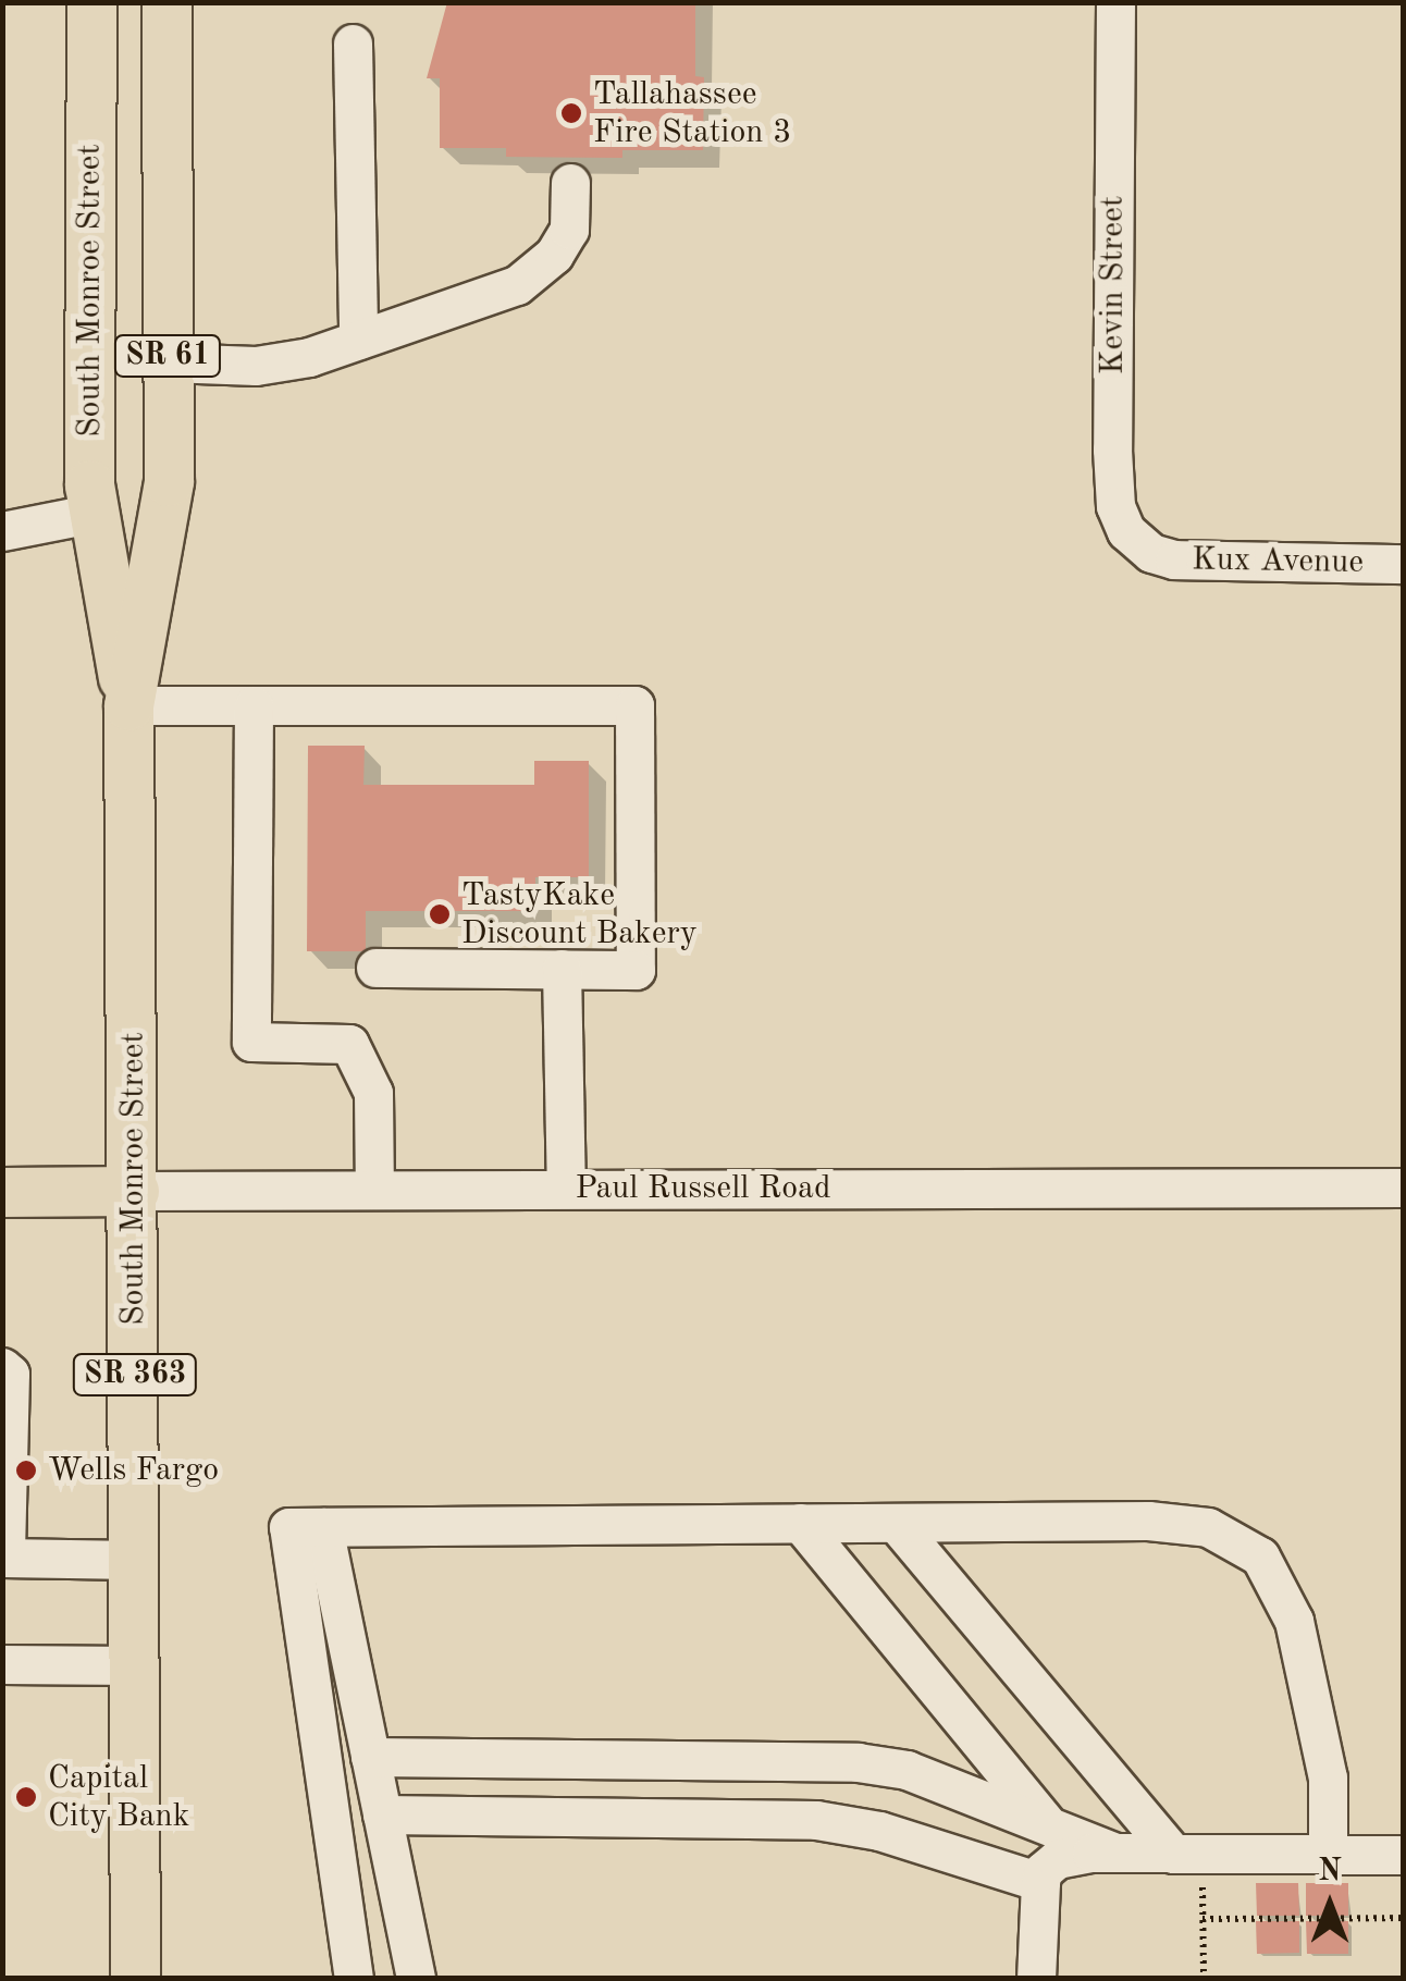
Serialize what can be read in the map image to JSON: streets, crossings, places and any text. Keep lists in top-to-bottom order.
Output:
{
  "streets": {
    "main road": [
      "South Monroe Street",
      "SR 61",
      "Paul Russell Road",
      "SR 363"
    ],
    "street": ["Kevin Street", "Kux Avenue"]
  },
  "crossings": [
    ["Kevin Street", "Kux Avenue"],
    ["South Monroe Street", "Paul Russell Road"]
  ],
  "places": [
    "Tallahassee Fire Station 3",
    "TastyKake Discount Bakery",
    "Wells Fargo",
    "Capital City Bank"
  ],
  "north": "top"
}
